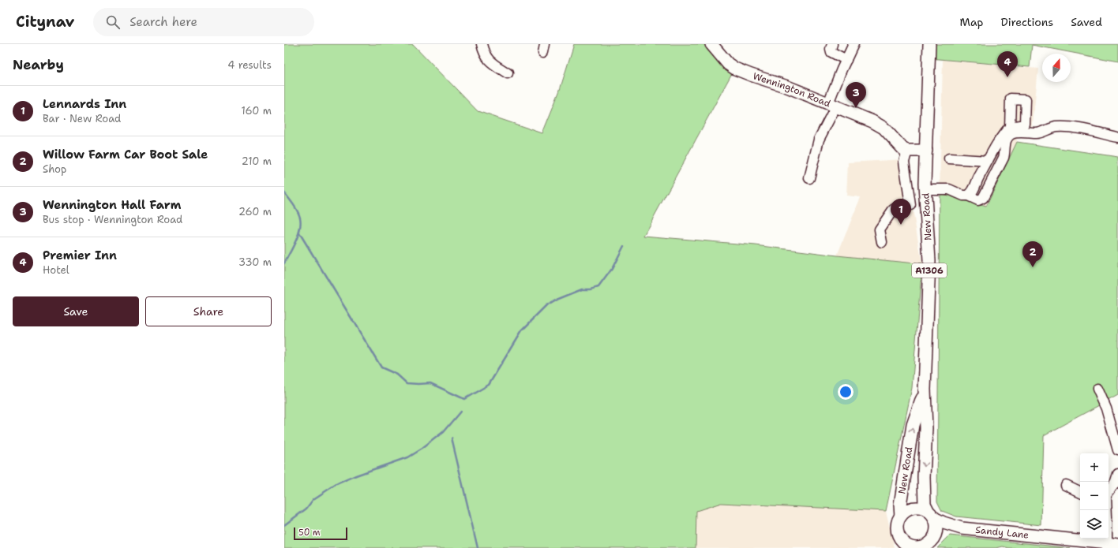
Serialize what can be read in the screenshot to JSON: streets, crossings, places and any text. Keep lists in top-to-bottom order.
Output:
{
  "streets": {
    "main road": [
      "Wennington Road",
      "New Road",
      "A1306",
      "Sandy Lane"
    ]
  },
  "crossings": [
    ["New Road", "Sandy Lane"]
  ],
  "scale_bar": "50 m",
  "north": "top",
  "page": {
    "header": "Citynav",
    "search": "Search here",
    "nav": ["Map", "Directions", "Saved"],
    "heading": ["Nearby", "4 results"],
    "pins": [
      "4",
      "3",
      "1",
      "2"
    ],
    "list": [
      {
        "mark": "1",
        "name": "Lennards Inn",
        "note": "Bar · New Road",
        "value": "160 m"
      },
      {
        "mark": "2",
        "name": "Willow Farm Car Boot Sale",
        "note": "Shop",
        "value": "210 m"
      },
      {
        "mark": "3",
        "name": "Wennington Hall Farm",
        "note": "Bus stop · Wennington Road",
        "value": "260 m"
      },
      {
        "mark": "4",
        "name": "Premier Inn",
        "note": "Hotel",
        "value": "330 m"
      }
    ],
    "buttons": ["Save", "Share"],
    "map_buttons": ["+", "−"],
    "scale": "50 m"
  }
}
